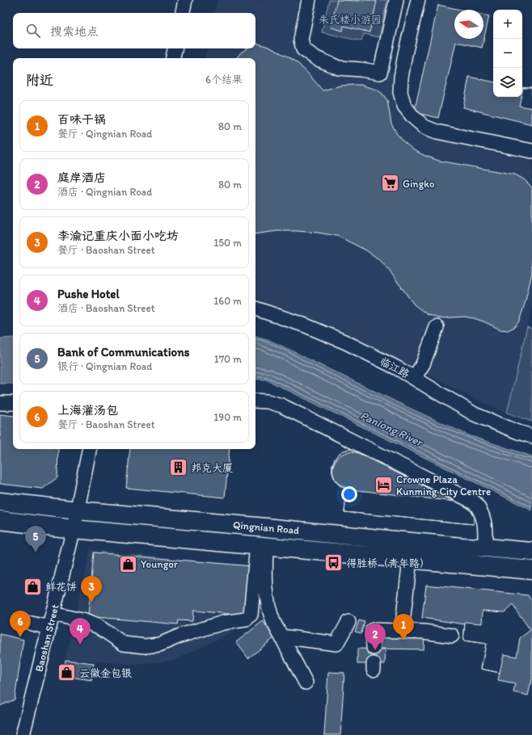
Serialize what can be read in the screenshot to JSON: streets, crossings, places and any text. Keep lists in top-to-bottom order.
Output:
{
  "streets": {
    "main road": ["Qingnian Road"],
    "street": ["临江路", "Baoshan Street"]
  },
  "crossings": [
    ["Qingnian Road", "Baoshan Street"]
  ],
  "water": ["Panlong River"],
  "parks": ["朱氏楼小游园"],
  "places": {
    "supermarket": ["Gingko"],
    "building": ["邦克大厦"],
    "hotel": ["Crowne Plaza Kunming City Centre"],
    "bus stop": ["得胜桥（青年路）"],
    "shop": ["Youngor", "鲜花饼", "云徽金包银"]
  },
  "north": "left",
  "page": {
    "map_buttons": ["+", "−"],
    "search": "搜索地点",
    "heading": ["附近", "6个结果"],
    "list": [
      {
        "mark": "1",
        "name": "百味干锅",
        "note": "餐厅 · Qingnian Road",
        "value": "80 m"
      },
      {
        "mark": "2",
        "name": "庭岸酒店",
        "note": "酒店 · Qingnian Road",
        "value": "80 m"
      },
      {
        "mark": "3",
        "name": "李渝记重庆小面小吃坊",
        "note": "餐厅 · Baoshan Street",
        "value": "150 m"
      },
      {
        "mark": "4",
        "name": "Pushe Hotel",
        "note": "酒店 · Baoshan Street",
        "value": "160 m"
      },
      {
        "mark": "5",
        "name": "Bank of Communications",
        "note": "银行 · Qingnian Road",
        "value": "170 m"
      },
      {
        "mark": "6",
        "name": "上海灌汤包",
        "note": "餐厅 · Baoshan Street",
        "value": "190 m"
      }
    ],
    "pins": [
      "5",
      "3",
      "6",
      "1",
      "4",
      "2"
    ]
  }
}
